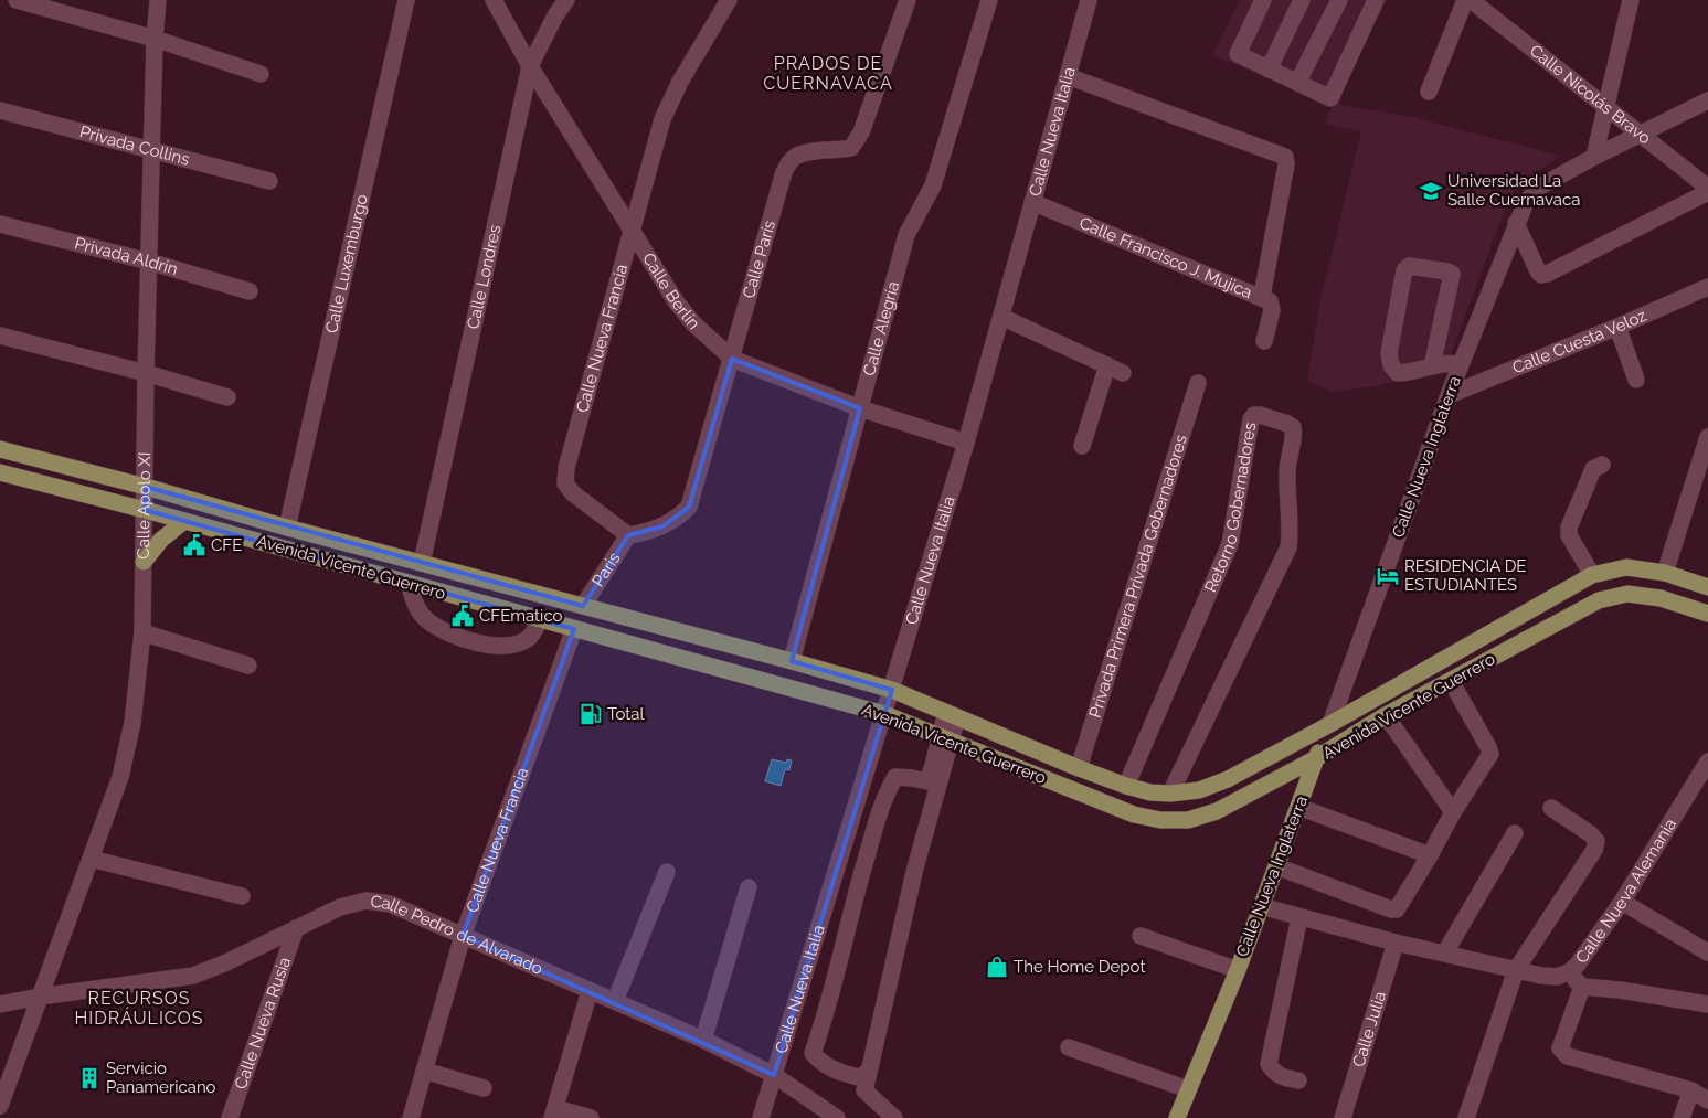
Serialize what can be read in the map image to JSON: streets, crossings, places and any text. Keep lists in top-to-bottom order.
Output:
{
  "streets": {
    "main road": ["Calle Nueva Inglaterra", "Avenida Vicente Guerrero"],
    "street": [
      "Calle Nicolás Bravo",
      "Calle Nueva Italia",
      "Privada Collins",
      "Privada Aldrin",
      "Calle Francisco J. Mujica",
      "Calle París",
      "Calle Luxemburgo",
      "Calle Londres",
      "Calle Berlín",
      "Calle Alegría",
      "Calle Nueva Francia",
      "Calle Cuesta Veloz",
      "Calle Apolo XI",
      "Retorno Gobernadores",
      "Paris",
      "Privada Primera Privada Gobernadores",
      "Calle Nueva Alemania",
      "Calle Pedro de Alvarado",
      "Calle Nueva Rusia",
      "Calle Julia"
    ]
  },
  "crossings": [
    ["Calle Nicolás Bravo", "Calle Nueva Inglaterra"],
    ["Calle Nueva Italia", "Calle Francisco J. Mujica"],
    ["Calle Nueva Italia", "Calle Berlín"],
    ["Calle Nueva Italia", "Avenida Vicente Guerrero"],
    ["Calle Nueva Italia", "Calle Pedro de Alvarado"],
    ["Privada Collins", "Calle Apolo XI"],
    ["Privada Aldrin", "Calle Apolo XI"],
    ["Calle París", "Calle Berlín"],
    ["Calle París", "Calle Nueva Francia"],
    ["Calle París", "Paris"],
    ["Calle Luxemburgo", "Avenida Vicente Guerrero"],
    ["Calle Londres", "Calle Berlín"],
    ["Calle Londres", "Avenida Vicente Guerrero"],
    ["Calle Berlín", "Calle Alegría"],
    ["Calle Berlín", "Calle Nueva Francia"],
    ["Calle Alegría", "Avenida Vicente Guerrero"],
    ["Calle Nueva Francia", "Avenida Vicente Guerrero"],
    ["Calle Nueva Francia", "Paris"],
    ["Calle Nueva Francia", "Calle Pedro de Alvarado"],
    ["Calle Cuesta Veloz", "Calle Nueva Inglaterra"],
    ["Calle Nueva Inglaterra", "Avenida Vicente Guerrero"],
    ["Calle Nueva Inglaterra", "Calle Nueva Alemania"],
    ["Calle Apolo XI", "Avenida Vicente Guerrero"],
    ["Calle Apolo XI", "Calle Pedro de Alvarado"],
    ["Retorno Gobernadores", "Avenida Vicente Guerrero"],
    ["Avenida Vicente Guerrero", "Paris"],
    ["Avenida Vicente Guerrero", "Privada Primera Privada Gobernadores"],
    ["Calle Nueva Alemania", "Calle Julia"],
    ["Calle Pedro de Alvarado", "Calle Nueva Rusia"]
  ],
  "districts": ["PRADOS DE CUERNAVACA", "RECURSOS HIDRÁULICOS"],
  "places": {
    "school or university": ["Universidad La Salle Cuernavaca"],
    "public building": ["CFE", "CFEmatico"],
    "hotel": ["RESIDENCIA DE ESTUDIANTES"],
    "fuel station": ["Total"],
    "shop": ["The Home Depot"],
    "building": ["Servicio Panamericano"]
  }
}
